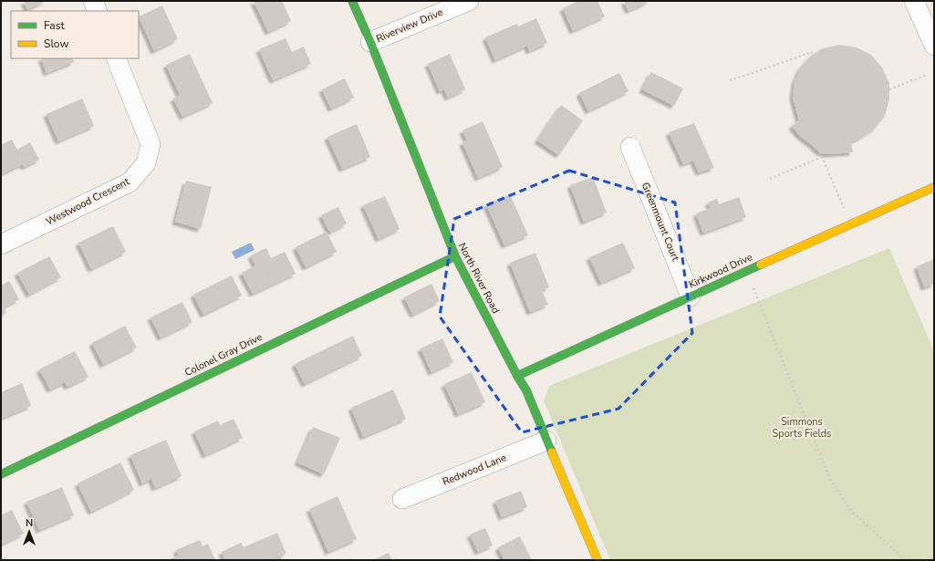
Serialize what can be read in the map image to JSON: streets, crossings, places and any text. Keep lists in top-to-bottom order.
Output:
{
  "streets": {
    "street": [
      "Riverview Drive",
      "Westwood Crescent",
      "Greenmount Court",
      "Kirkwood Drive",
      "North River Road",
      "Colonel Gray Drive",
      "Redwood Lane"
    ]
  },
  "crossings": [
    ["Riverview Drive", "North River Road"],
    ["Greenmount Court", "Kirkwood Drive"],
    ["Kirkwood Drive", "North River Road"],
    ["North River Road", "Colonel Gray Drive"],
    ["North River Road", "Redwood Lane"]
  ],
  "parks": ["Simmons Sports Fields"],
  "legend": ["Fast", "Slow"],
  "north": "top"
}
